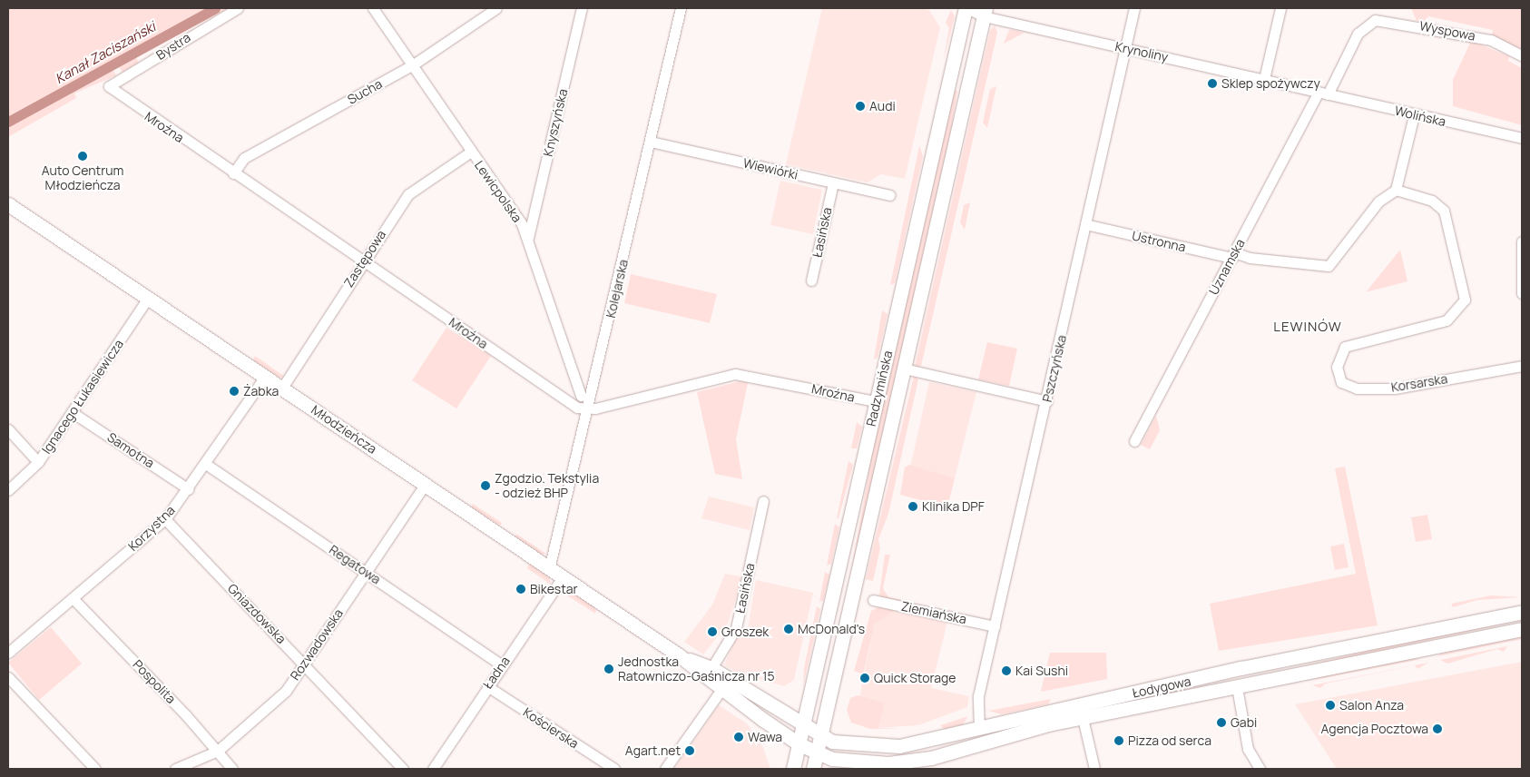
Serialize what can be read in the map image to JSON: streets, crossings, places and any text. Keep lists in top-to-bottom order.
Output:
{
  "streets": {
    "main road": ["Radzymińska", "Młodzieńcza", "Łodygowa"],
    "street": [
      "Wyspowa",
      "Bystra",
      "Krynoliny",
      "Sucha",
      "Wolińska",
      "Knyszyńska",
      "Mroźna",
      "Wiewiórki",
      "Lewicpolska",
      "Łasińska",
      "Ustronna",
      "Zastępowa",
      "Uznamska",
      "Kolejarska",
      "Pszczyńska",
      "Korsarska",
      "Ignacego Łukasiewicza",
      "Samotna",
      "Korzystna",
      "Regatowa",
      "Ziemiańska",
      "Gniazdowska",
      "Rozwadowska",
      "Ładna",
      "Pospolita",
      "Kościerska"
    ]
  },
  "crossings": [
    ["Wyspowa", "Uznamska"],
    ["Bystra", "Mroźna"],
    ["Krynoliny", "Wolińska"],
    ["Krynoliny", "Uznamska"],
    ["Krynoliny", "Pszczyńska"],
    ["Krynoliny", "Radzymińska"],
    ["Sucha", "Mroźna"],
    ["Sucha", "Lewicpolska"],
    ["Wolińska", "Uznamska"],
    ["Knyszyńska", "Lewicpolska"],
    ["Mroźna", "Zastępowa"],
    ["Mroźna", "Kolejarska"],
    ["Mroźna", "Radzymińska"],
    ["Wiewiórki", "Łasińska"],
    ["Wiewiórki", "Kolejarska"],
    ["Lewicpolska", "Zastępowa"],
    ["Łasińska", "Młodzieńcza"],
    ["Ustronna", "Uznamska"],
    ["Ustronna", "Pszczyńska"],
    ["Ustronna", "Korsarska"],
    ["Zastępowa", "Młodzieńcza"],
    ["Kolejarska", "Młodzieńcza"],
    ["Pszczyńska", "Ziemiańska"],
    ["Pszczyńska", "Łodygowa"],
    ["Radzymińska", "Młodzieńcza"],
    ["Radzymińska", "Łodygowa"],
    ["Ignacego Łukasiewicza", "Młodzieńcza"],
    ["Ignacego Łukasiewicza", "Samotna"],
    ["Młodzieńcza", "Korzystna"],
    ["Młodzieńcza", "Rozwadowska"],
    ["Młodzieńcza", "Ładna"],
    ["Młodzieńcza", "Łodygowa"],
    ["Samotna", "Korzystna"],
    ["Korzystna", "Regatowa"],
    ["Korzystna", "Gniazdowska"],
    ["Korzystna", "Pospolita"],
    ["Regatowa", "Rozwadowska"],
    ["Regatowa", "Ładna"],
    ["Gniazdowska", "Rozwadowska"],
    ["Rozwadowska", "Pospolita"],
    ["Ładna", "Kościerska"]
  ],
  "districts": ["LEWINÓW"],
  "water": ["Kanał Zaciszański"],
  "places": [
    "Sklep spożywczy",
    "Audi",
    "Auto Centrum Młodzieńcza",
    "Żabka",
    "Zgodzio. Tekstylia - odzież BHP",
    "Klinika DPF",
    "Bikestar",
    "McDonald's",
    "Groszek",
    "Jednostka Ratowniczo-Gaśnicza nr 15",
    "Kai Sushi",
    "Quick Storage",
    "Salon Anza",
    "Gabi",
    "Agencja Pocztowa",
    "Wawa",
    "Pizza od serca",
    "Agart.net"
  ]
}
